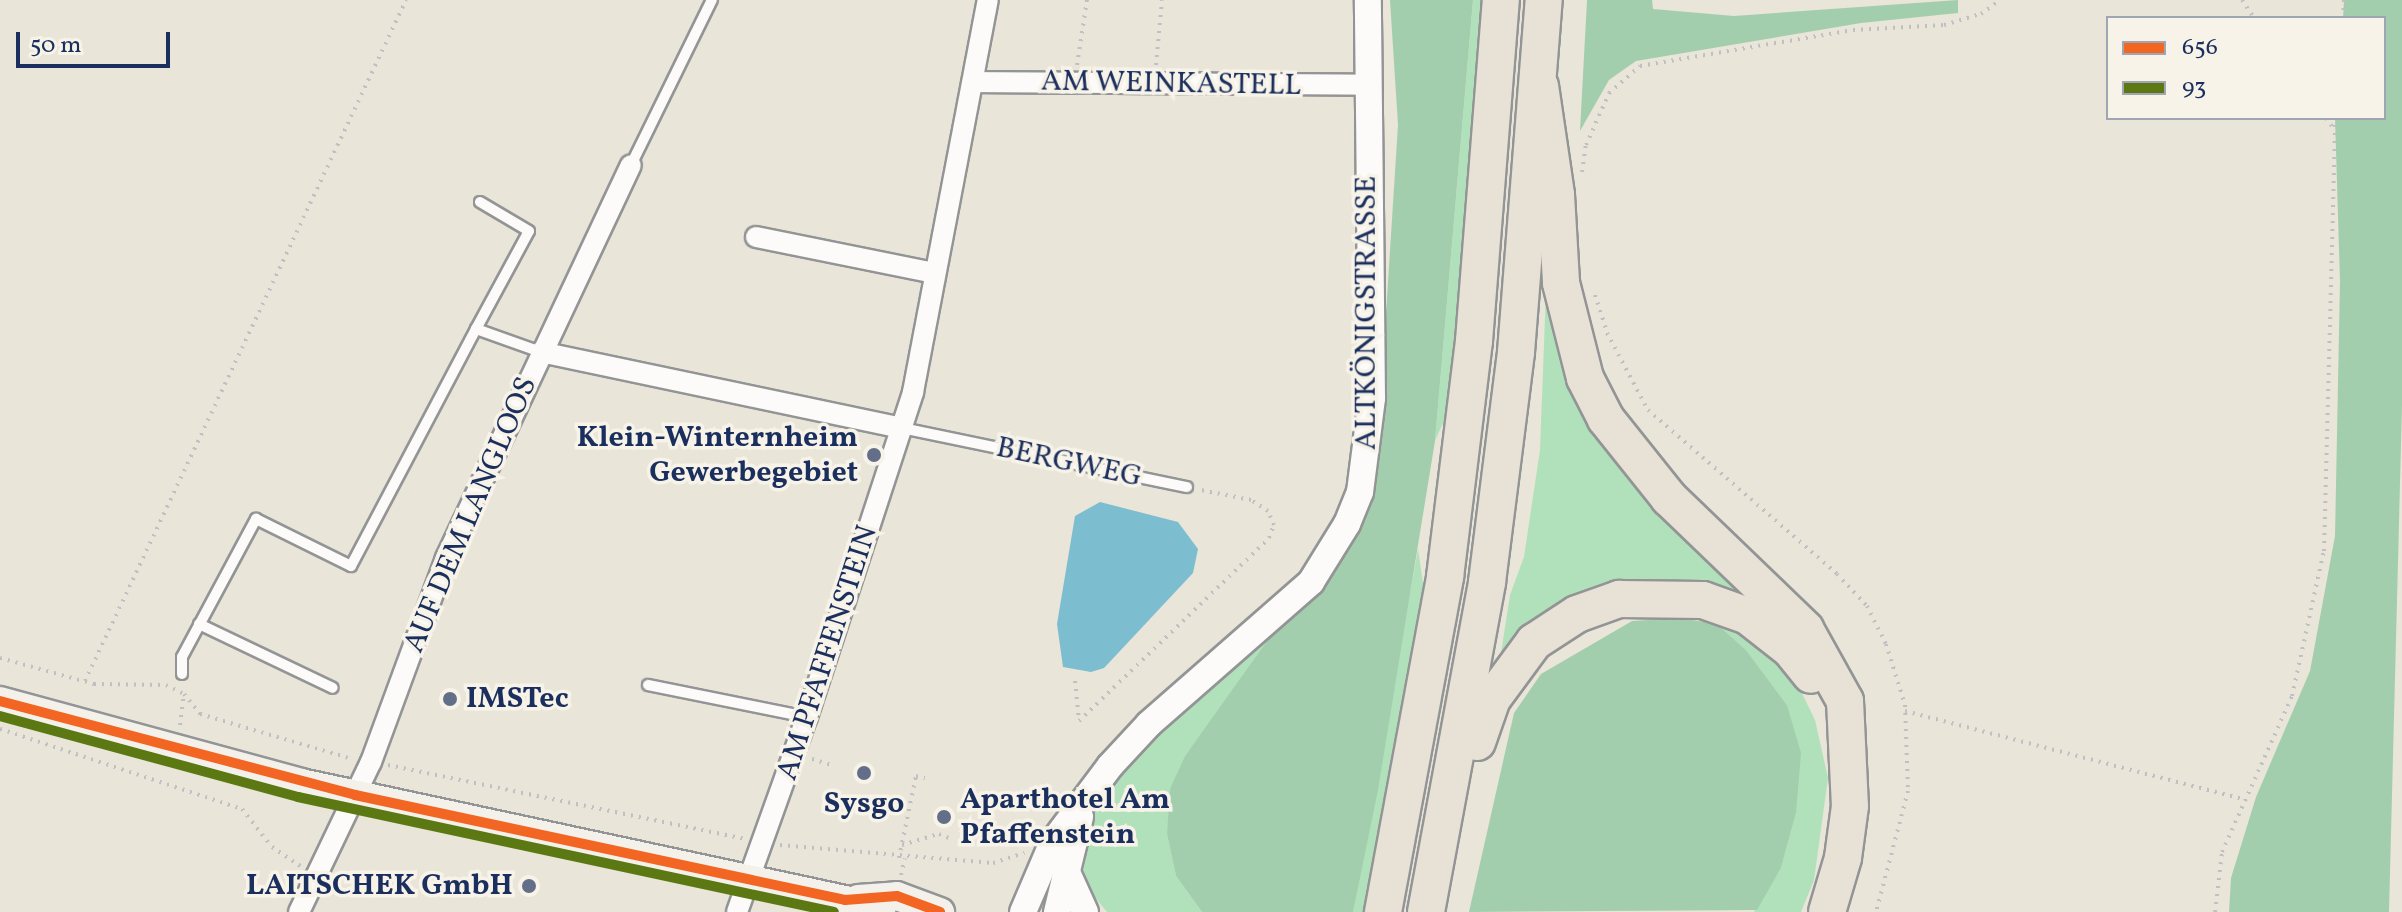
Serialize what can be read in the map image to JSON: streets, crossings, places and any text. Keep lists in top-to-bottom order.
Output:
{
  "streets": {
    "street": [
      "AM WEINKASTELL",
      "ALTKÖNIGSTRASSE",
      "BERGWEG",
      "AUF DEM LANGLOOS",
      "AM PFAFFENSTEIN"
    ]
  },
  "crossings": [
    ["AM WEINKASTELL", "ALTKÖNIGSTRASSE"],
    ["BERGWEG", "AUF DEM LANGLOOS"],
    ["BERGWEG", "AM PFAFFENSTEIN"]
  ],
  "places": [
    "Klein-Winternheim Gewerbegebiet",
    "IMSTec",
    "Sysgo",
    "Aparthotel Am Pfaffenstein",
    "LAITSCHEK GmbH"
  ],
  "lines": ["transit line 656", "transit line 93"],
  "legend": ["656", "93"],
  "scale_bar": "50 m"
}
